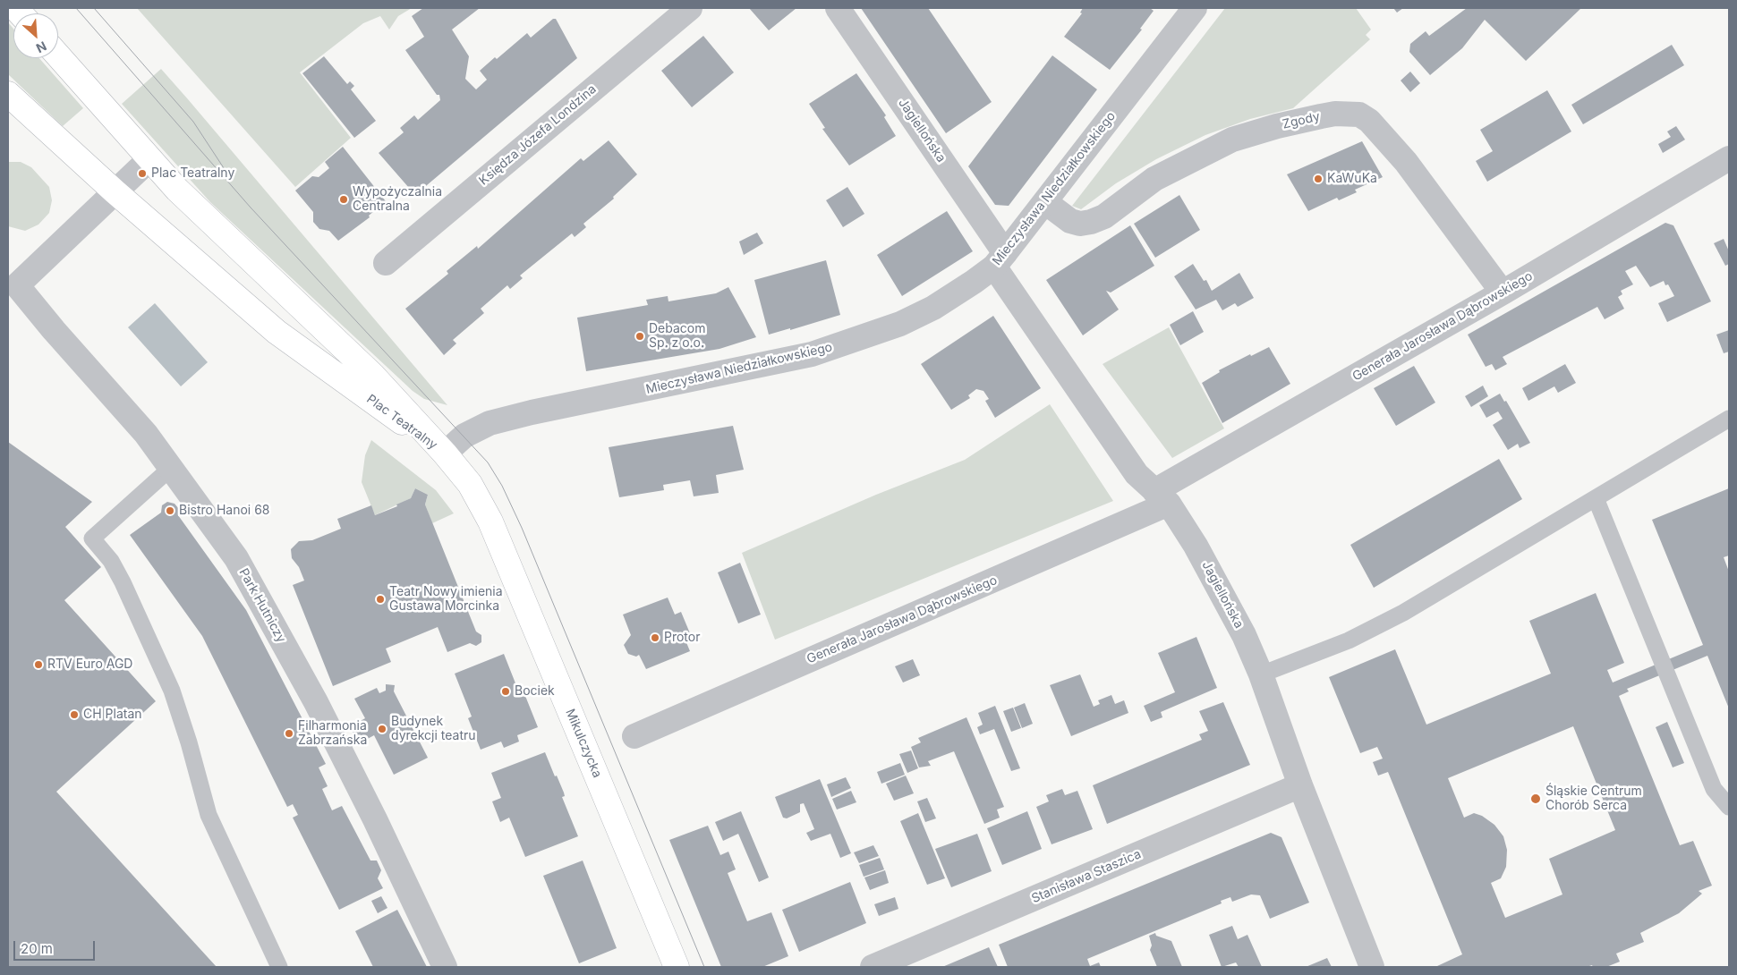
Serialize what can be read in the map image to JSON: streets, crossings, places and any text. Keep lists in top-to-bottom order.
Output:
{
  "streets": {
    "main road": ["Plac Teatralny", "Mikulczycka"],
    "street": [
      "Zgody",
      "Jagiellońska",
      "Księdza Józefa Londzina",
      "Mieczysława Niedziałkowskiego",
      "Generała Jarosława Dąbrowskiego",
      "Park Hutniczy",
      "Stanisława Staszica"
    ]
  },
  "crossings": [
    ["Zgody", "Mieczysława Niedziałkowskiego"],
    ["Zgody", "Generała Jarosława Dąbrowskiego"],
    ["Jagiellońska", "Mieczysława Niedziałkowskiego"],
    ["Jagiellońska", "Generała Jarosława Dąbrowskiego"],
    ["Jagiellońska", "Stanisława Staszica"],
    ["Mieczysława Niedziałkowskiego", "Plac Teatralny"],
    ["Mieczysława Niedziałkowskiego", "Mikulczycka"],
    ["Plac Teatralny", "Mikulczycka"]
  ],
  "places": [
    "Plac Teatralny",
    "KaWuKa",
    "Wypożyczalnia Centralna",
    "Debacom Sp. z o.o.",
    "Bistro Hanoi 68",
    "Teatr Nowy imienia Gustawa Morcinka",
    "Protor",
    "RTV Euro AGD",
    "Bociek",
    "CH Platan",
    "Budynek dyrekcji teatru",
    "Filharmonia Zabrzańska",
    "Śląskie Centrum Chorób Serca"
  ],
  "scale_bar": "20 m",
  "north": "bottom right"
}
